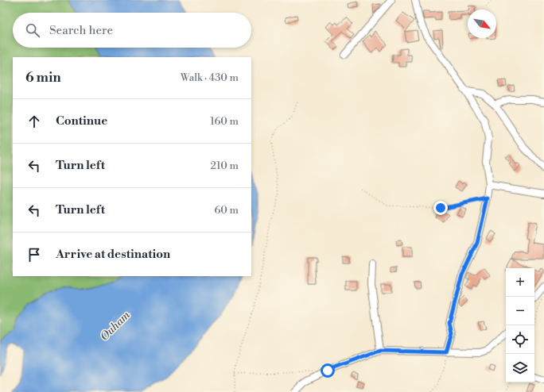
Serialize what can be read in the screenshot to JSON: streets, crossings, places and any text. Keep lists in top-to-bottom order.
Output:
{
  "water": ["Ouham"],
  "north": "bottom right",
  "page": {
    "search": "Search here",
    "heading": ["6 min", "Walk · 430 m"],
    "list": [
      ["Continue", "160 m"],
      ["Turn left", "210 m"],
      ["Turn left", "60 m"],
      "Arrive at destination"
    ],
    "map_buttons": ["+", "−"]
  }
}
